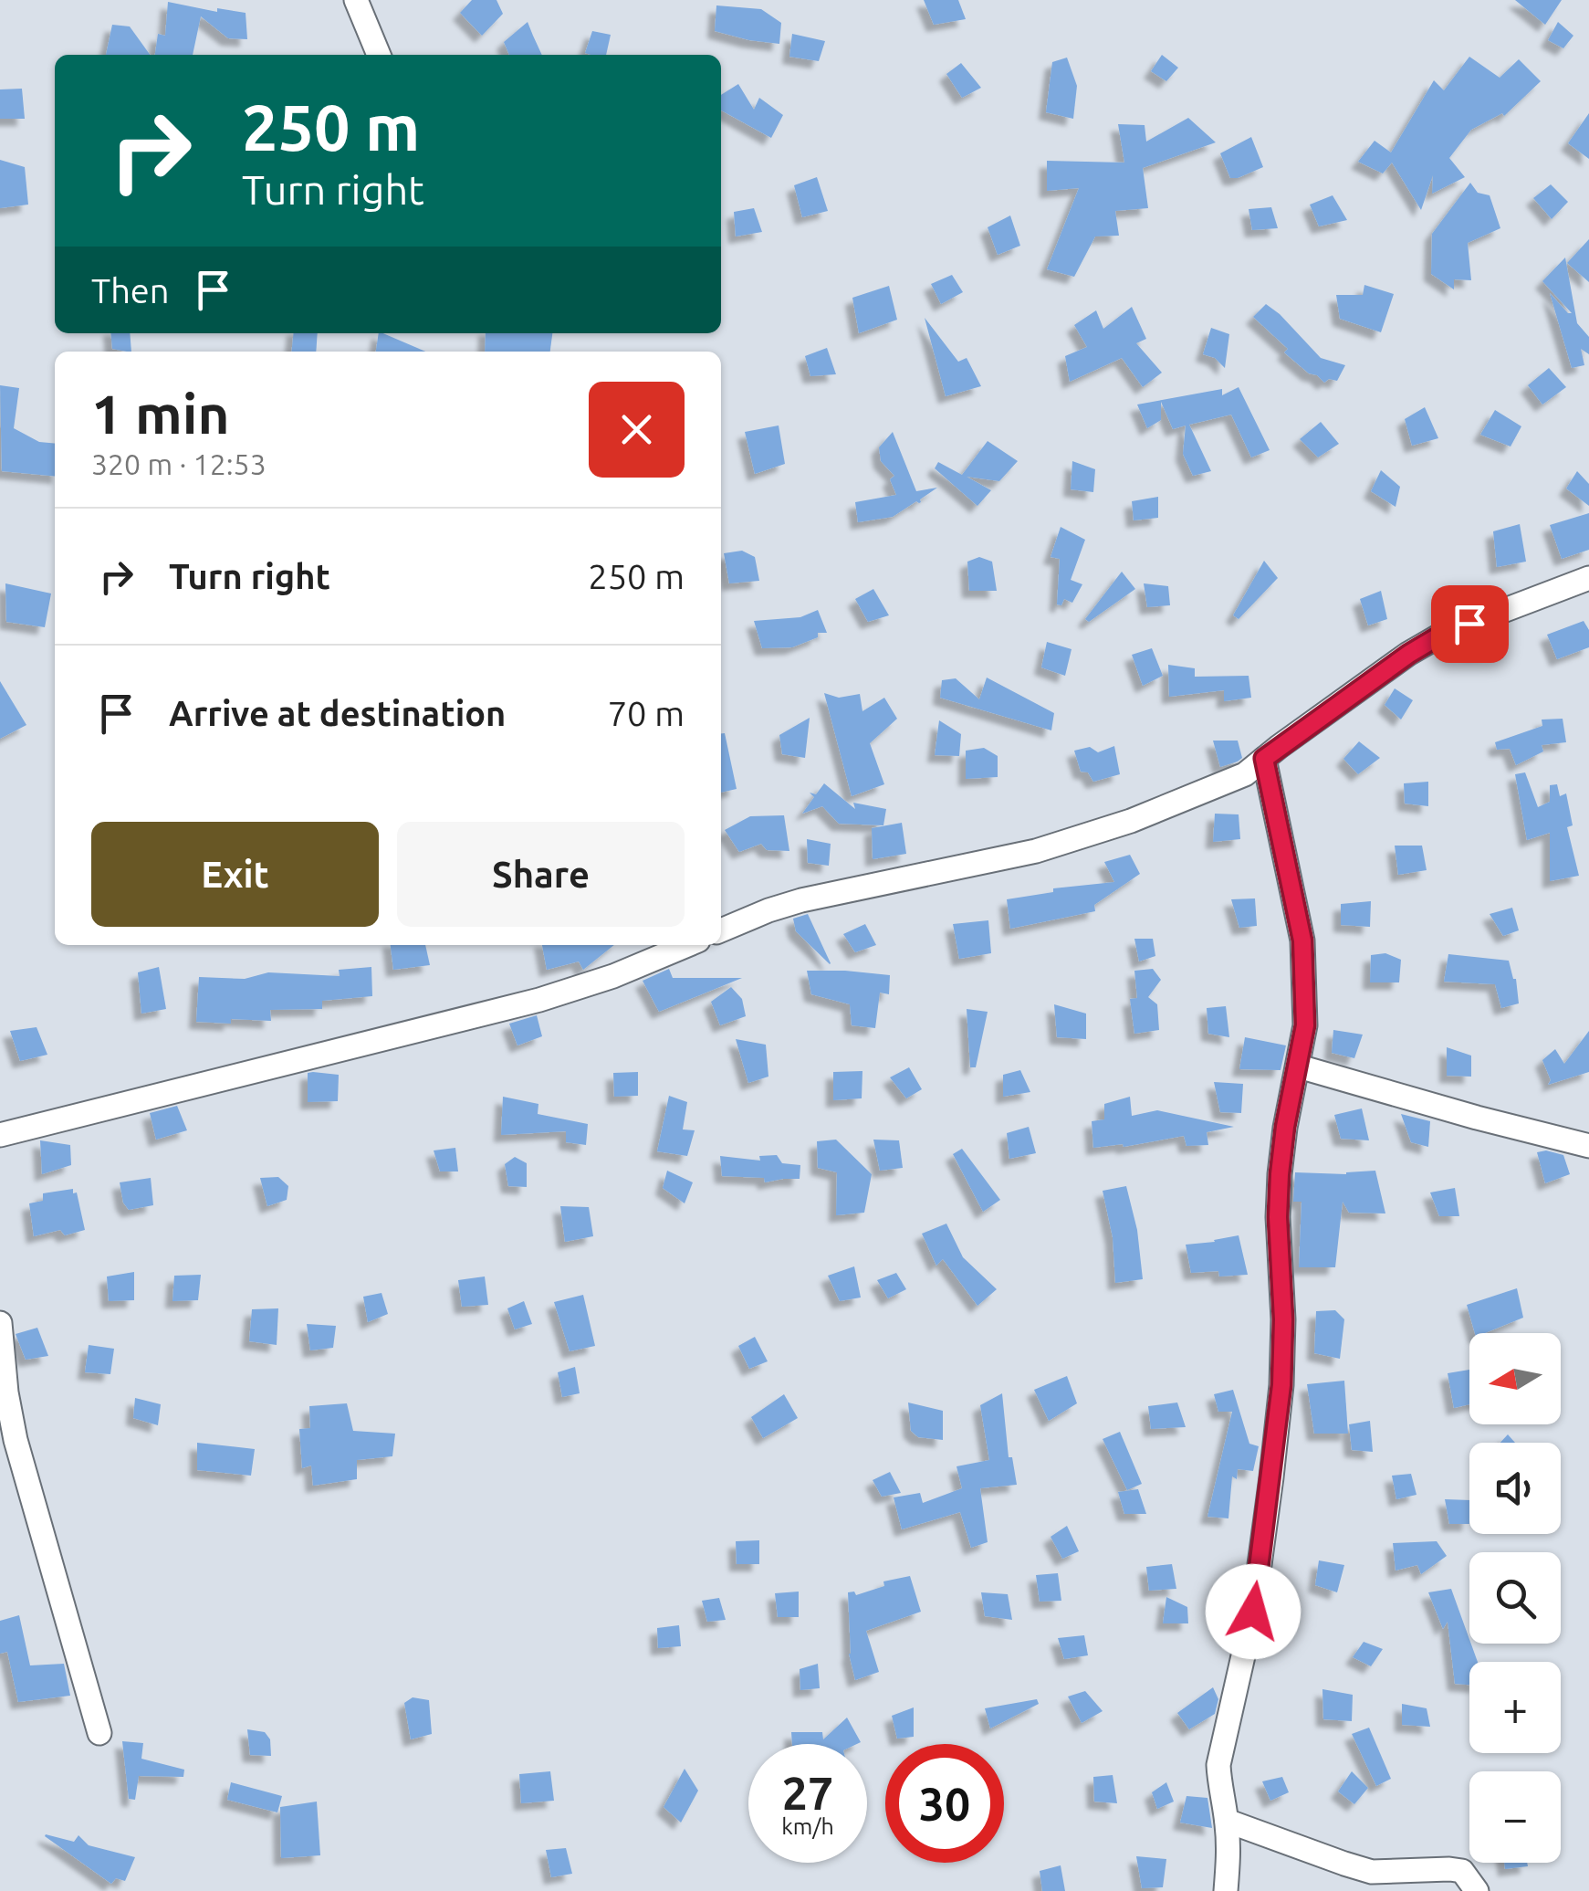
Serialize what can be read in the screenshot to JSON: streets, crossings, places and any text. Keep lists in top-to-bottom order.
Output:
{
  "north": "left",
  "page": {
    "turn": ["250 m", "Turn right"],
    "then": "Then",
    "heading": ["1 min", "320 m · 12:53"],
    "list": [
      {
        "name": "Turn right",
        "value": "250 m"
      },
      {
        "name": "Arrive at destination",
        "value": "70 m"
      }
    ],
    "buttons": ["Exit", "Share"],
    "map_buttons": ["+", "−"],
    "speed": "27 km/h",
    "limit": "30"
  }
}
